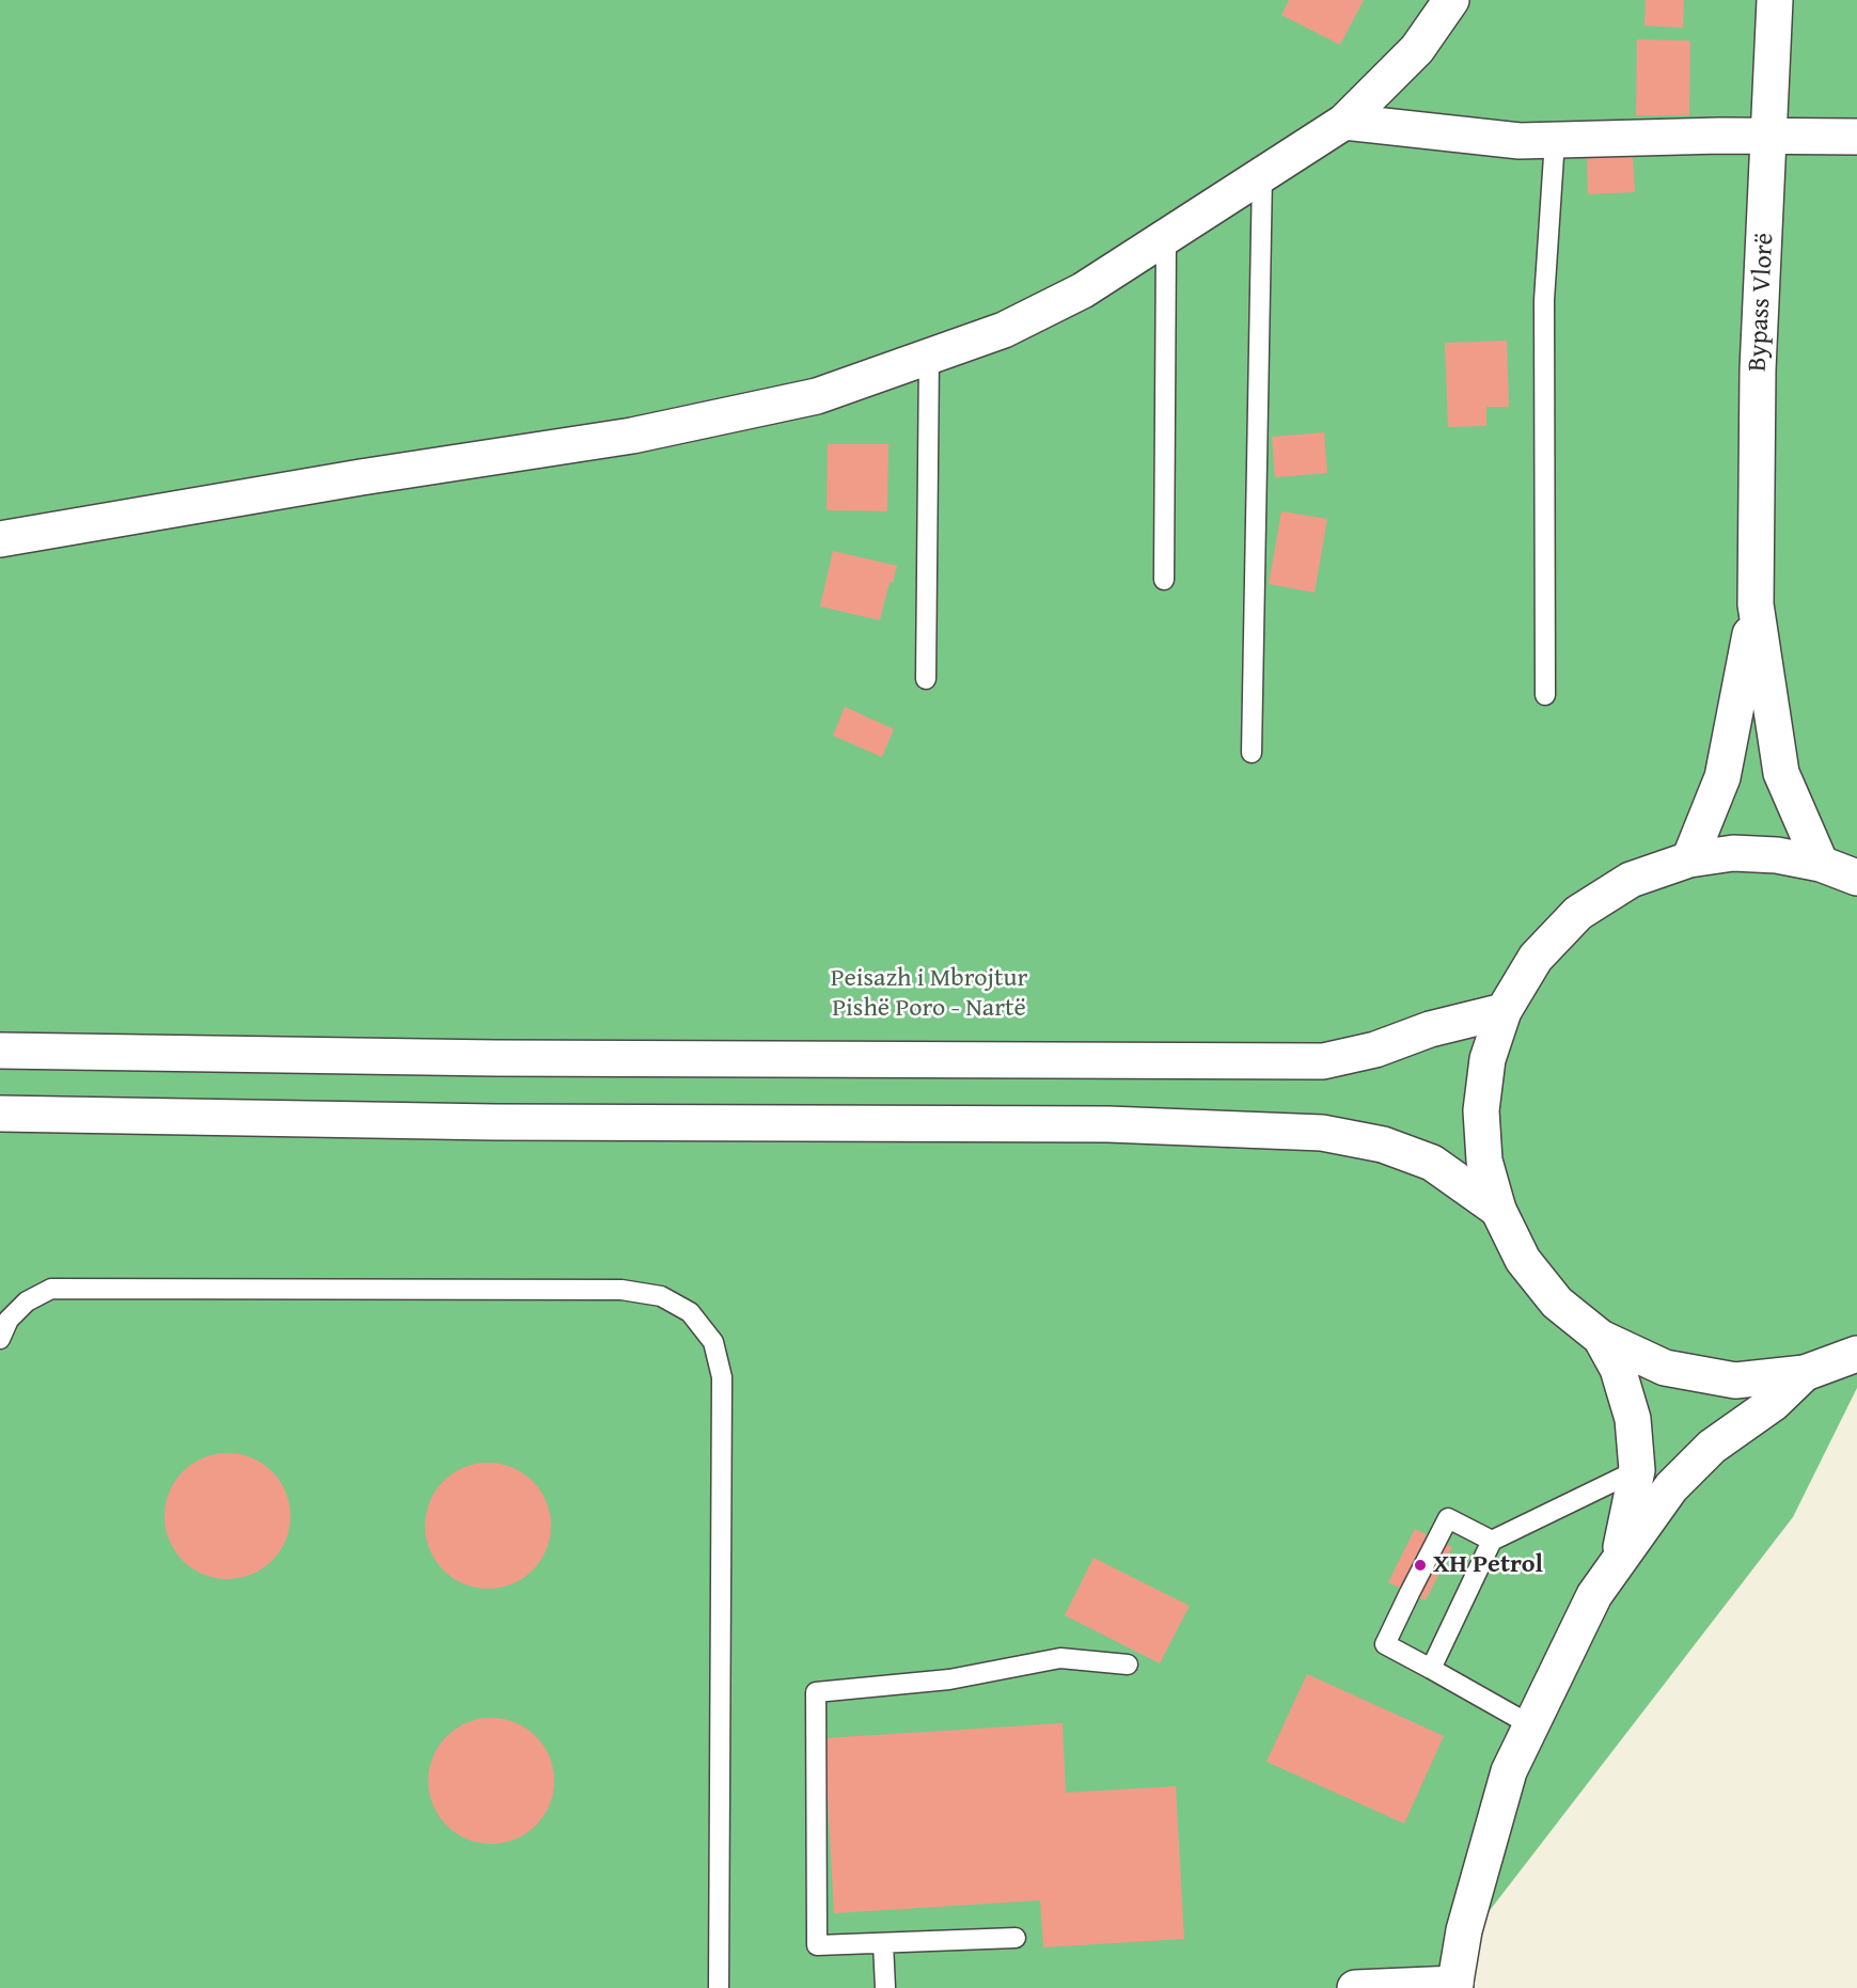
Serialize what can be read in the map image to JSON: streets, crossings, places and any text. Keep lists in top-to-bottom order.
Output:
{
  "streets": {
    "main road": ["Bypass Vlorë"]
  },
  "parks": ["Peisazh i Mbrojtur Pishë Poro - Nartë"],
  "places": ["XH Petrol"]
}
